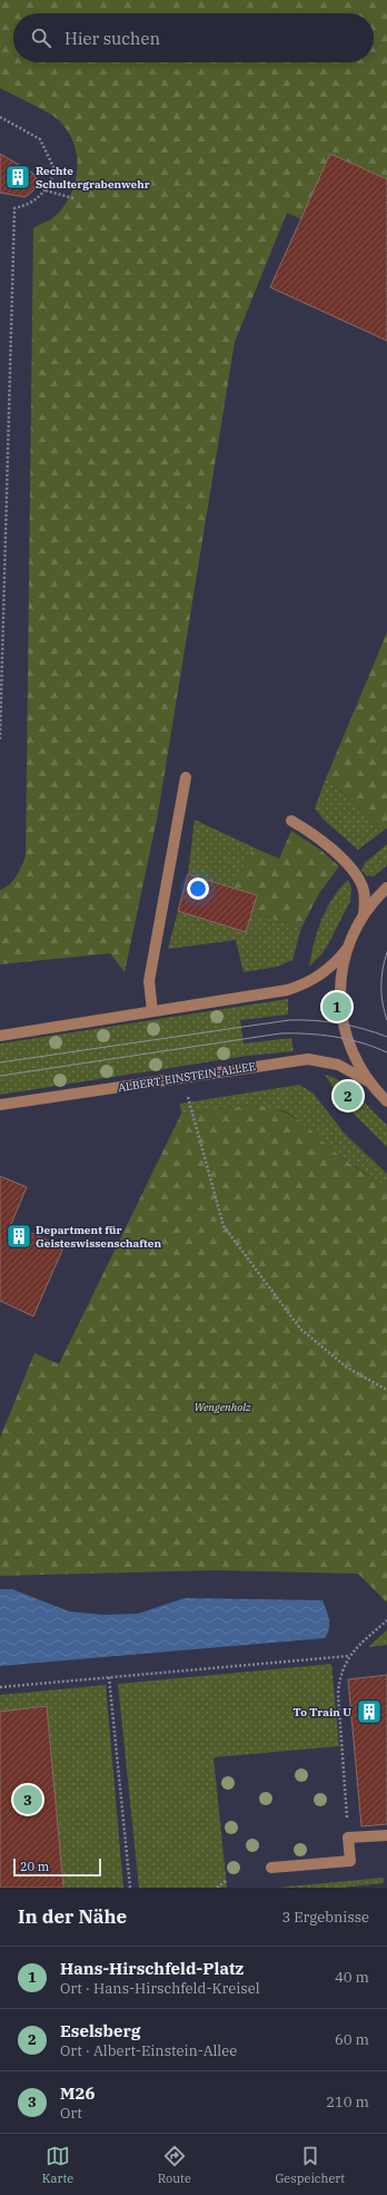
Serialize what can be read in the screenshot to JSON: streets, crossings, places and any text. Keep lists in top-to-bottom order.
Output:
{
  "streets": {
    "street": ["ALBERT-EINSTEIN-ALLEE"]
  },
  "parks": ["Wengenholz"],
  "places": {
    "building": ["Rechte Schultergrabenwehr", "Department für Geisteswissenschaften", "To Train U"]
  },
  "scale_bar": "20 m",
  "page": {
    "search": "Hier suchen",
    "pins": ["1", "2", "3"],
    "scale": "20 m",
    "heading": ["In der Nähe", "3 Ergebnisse"],
    "list": [
      {
        "mark": "1",
        "name": "Hans-Hirschfeld-Platz",
        "note": "Ort · Hans-Hirschfeld-Kreisel",
        "value": "40 m"
      },
      {
        "mark": "2",
        "name": "Eselsberg",
        "note": "Ort · Albert-Einstein-Allee",
        "value": "60 m"
      },
      {
        "mark": "3",
        "name": "M26",
        "note": "Ort",
        "value": "210 m"
      }
    ],
    "nav": ["Karte", "Route", "Gespeichert"]
  }
}
